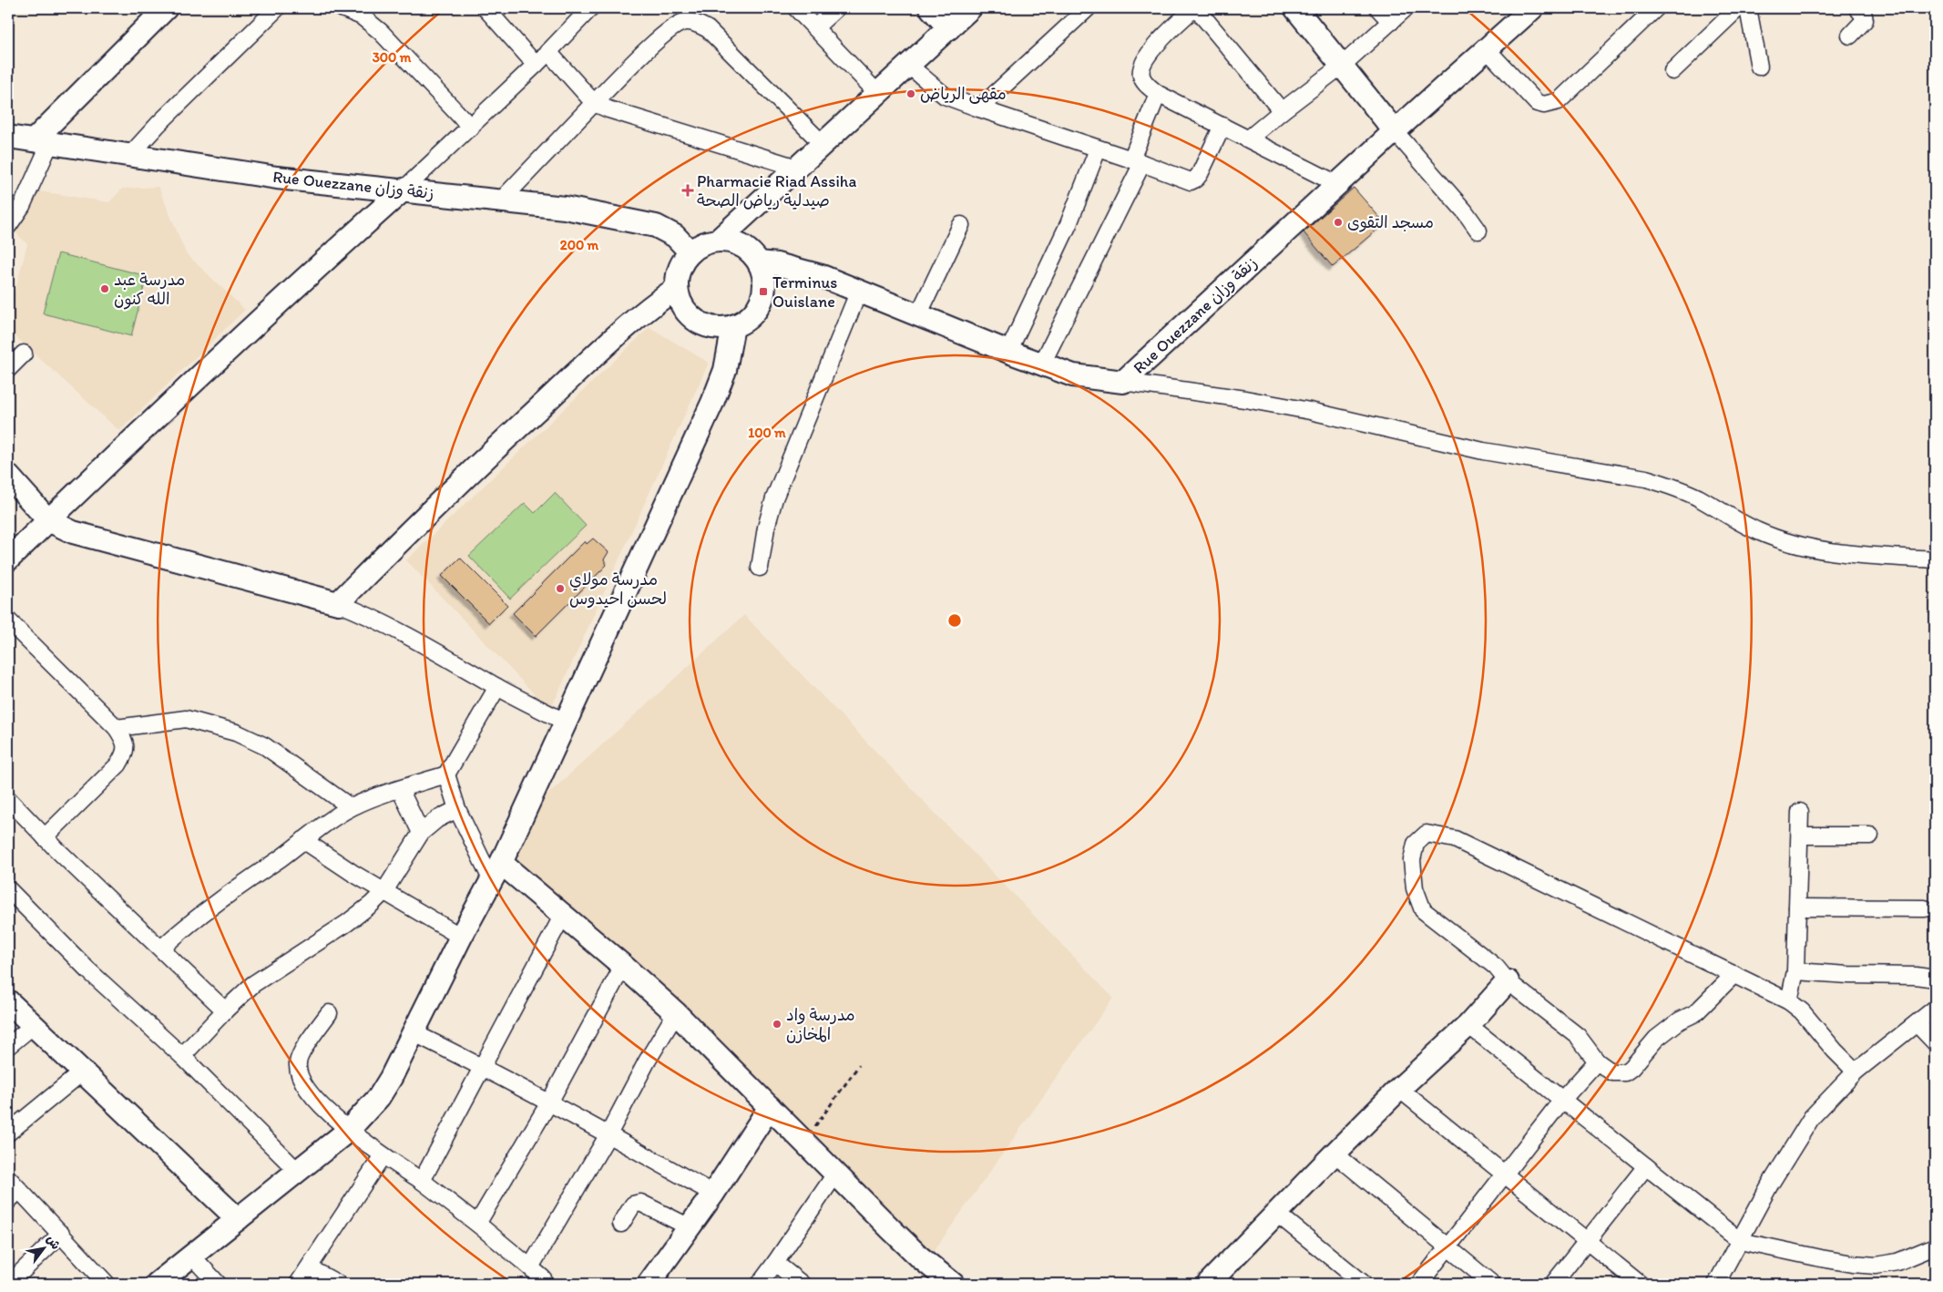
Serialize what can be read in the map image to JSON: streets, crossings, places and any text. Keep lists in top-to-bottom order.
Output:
{
  "streets": {
    "street": ["Rue Ouezzane زنقة وزان"]
  },
  "places": {
    "other": [
      "مقهى الرياض",
      "مسجد التقوى",
      "مدرسة عبد الله كنون",
      "مدرسة مولاي لحسن احيدوس",
      "مدرسة واد المخازن"
    ],
    "health": ["Pharmacie Riad Assiha صيدلية رياض الصحة"],
    "transit": ["Terminus Ouislane"]
  },
  "north": "top right",
  "rings": ["300 m", "200 m", "100 m"]
}
